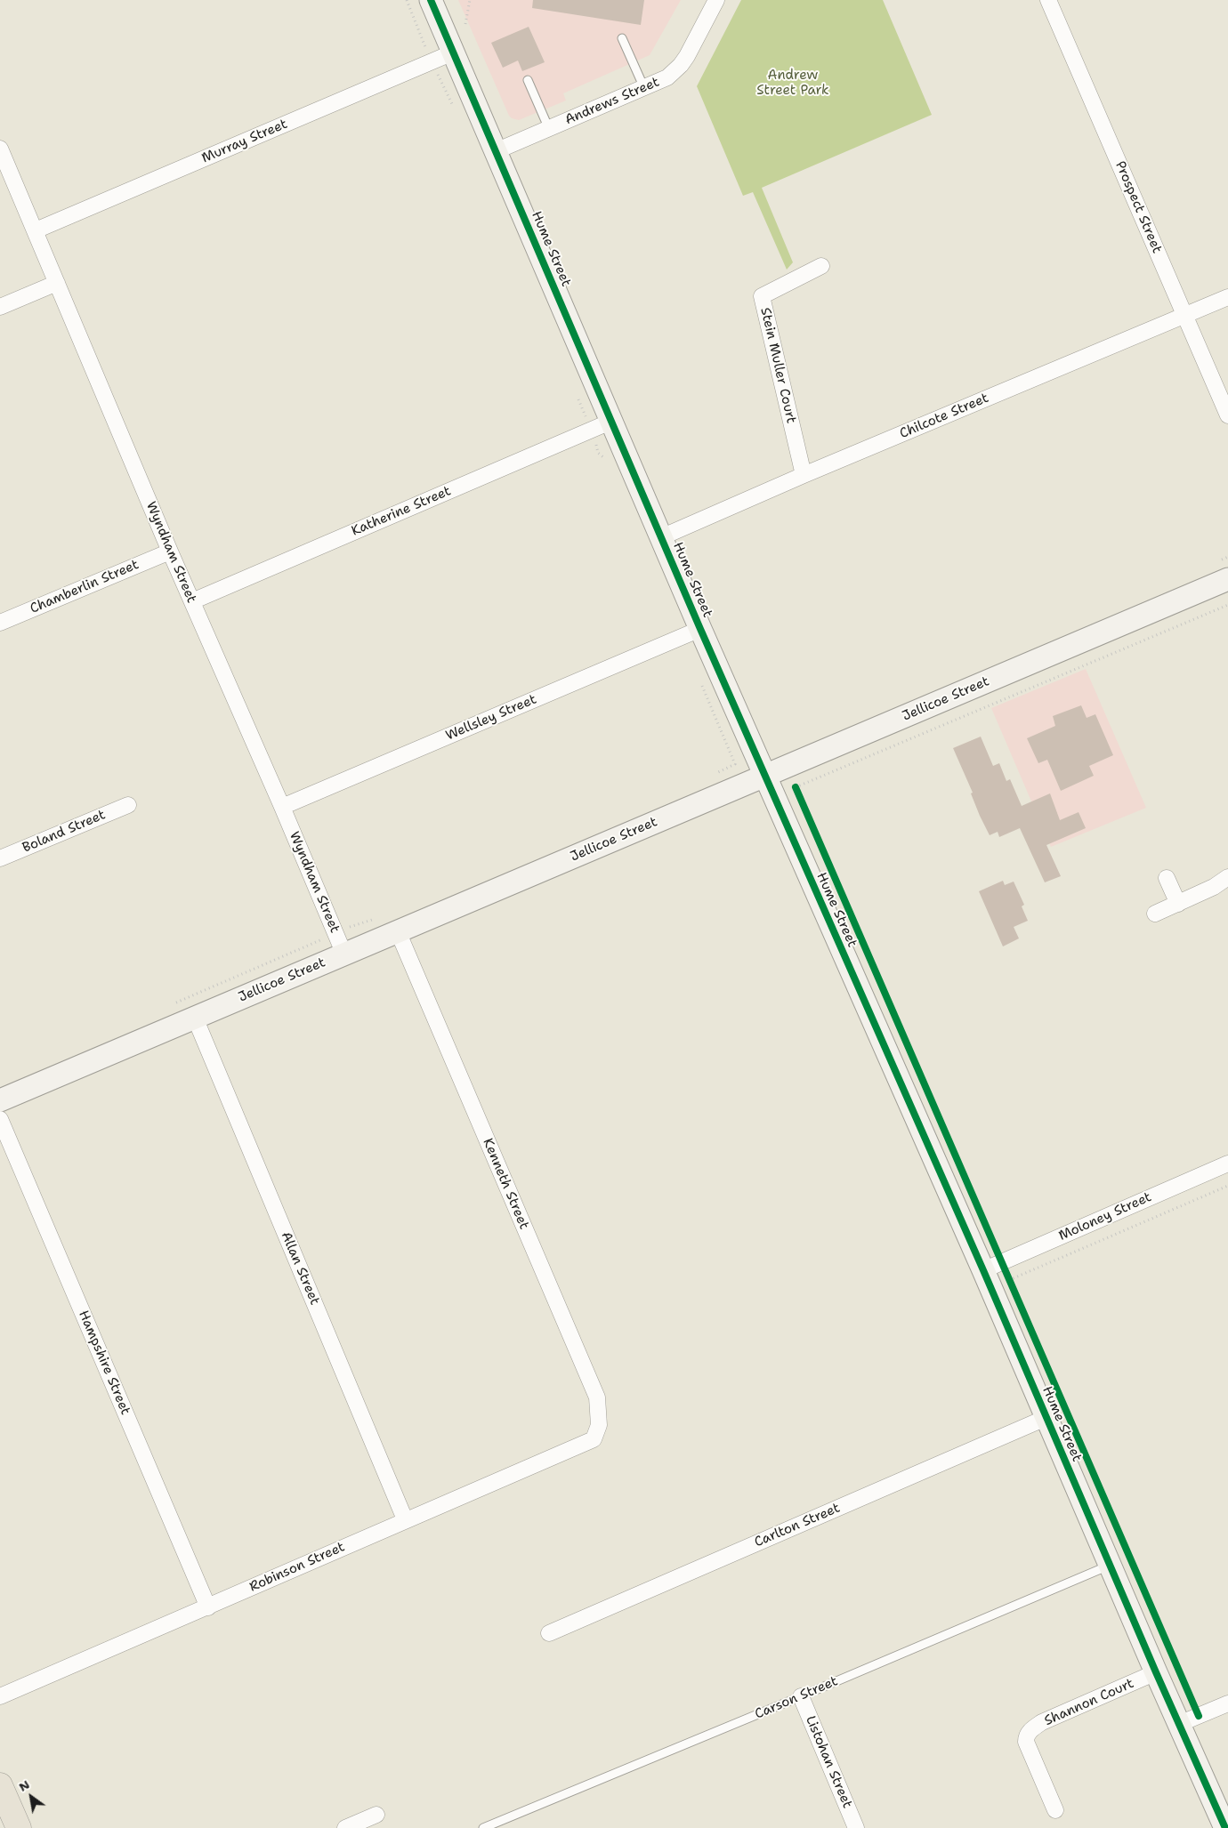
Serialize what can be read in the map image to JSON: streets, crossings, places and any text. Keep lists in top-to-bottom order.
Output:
{
  "streets": {
    "street": [
      "Andrews Street",
      "Murray Street",
      "Prospect Street",
      "Hume Street",
      "Stein Muller Court",
      "Chilcote Street",
      "Katherine Street",
      "Wyndham Street",
      "Chamberlin Street",
      "Jellicoe Street",
      "Wellsley Street",
      "Boland Street",
      "Kenneth Street",
      "Moloney Street",
      "Allan Street",
      "Hampshire Street",
      "Carlton Street",
      "Robinson Street",
      "Shannon Court",
      "Listohan Street"
    ],
    "lane": ["Carson Street"]
  },
  "crossings": [
    ["Andrews Street", "Hume Street"],
    ["Murray Street", "Hume Street"],
    ["Murray Street", "Wyndham Street"],
    ["Prospect Street", "Chilcote Street"],
    ["Hume Street", "Chilcote Street"],
    ["Hume Street", "Katherine Street"],
    ["Hume Street", "Jellicoe Street"],
    ["Hume Street", "Wellsley Street"],
    ["Hume Street", "Moloney Street"],
    ["Hume Street", "Carlton Street"],
    ["Hume Street", "Carson Street"],
    ["Hume Street", "Shannon Court"],
    ["Stein Muller Court", "Chilcote Street"],
    ["Katherine Street", "Wyndham Street"],
    ["Wyndham Street", "Chamberlin Street"],
    ["Wyndham Street", "Jellicoe Street"],
    ["Wyndham Street", "Wellsley Street"],
    ["Jellicoe Street", "Kenneth Street"],
    ["Jellicoe Street", "Allan Street"],
    ["Kenneth Street", "Robinson Street"],
    ["Allan Street", "Robinson Street"],
    ["Hampshire Street", "Robinson Street"],
    ["Carson Street", "Listohan Street"]
  ],
  "parks": ["Andrew Street Park"],
  "north": "top left"
}
